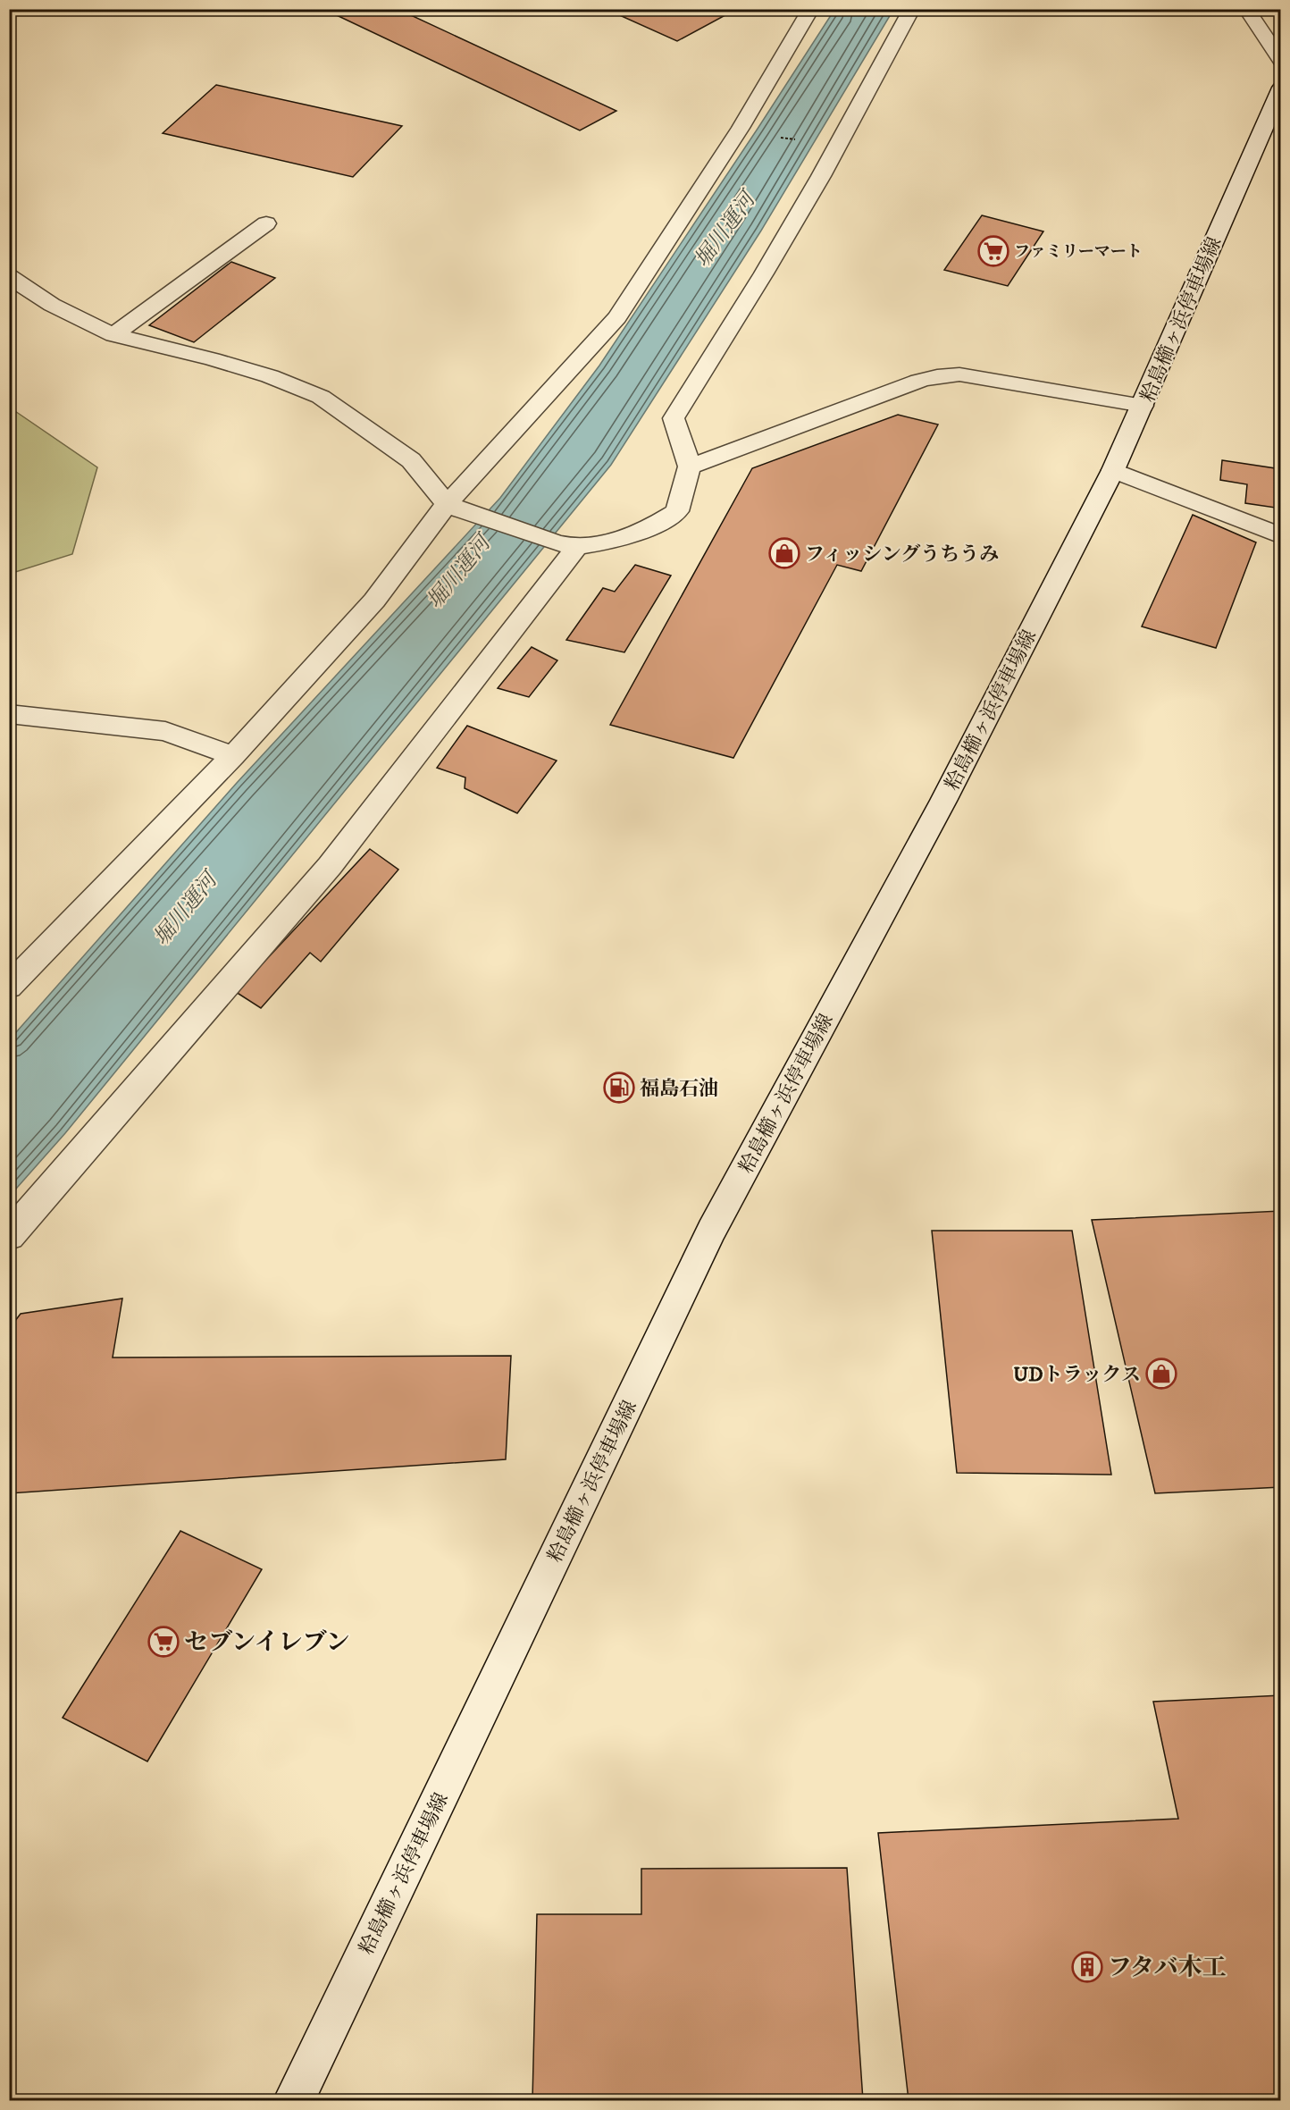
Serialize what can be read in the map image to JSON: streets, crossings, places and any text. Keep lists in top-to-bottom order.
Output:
{
  "streets": {
    "street": ["粭島櫛ヶ浜停車場線"]
  },
  "water": ["堀川運河"],
  "places": {
    "supermarket": ["ファミリーマート", "セブンイレブン"],
    "shop": ["フィッシングうちうみ", "UDトラックス"],
    "fuel station": ["福島石油"],
    "building": ["フタバ木工"]
  }
}
